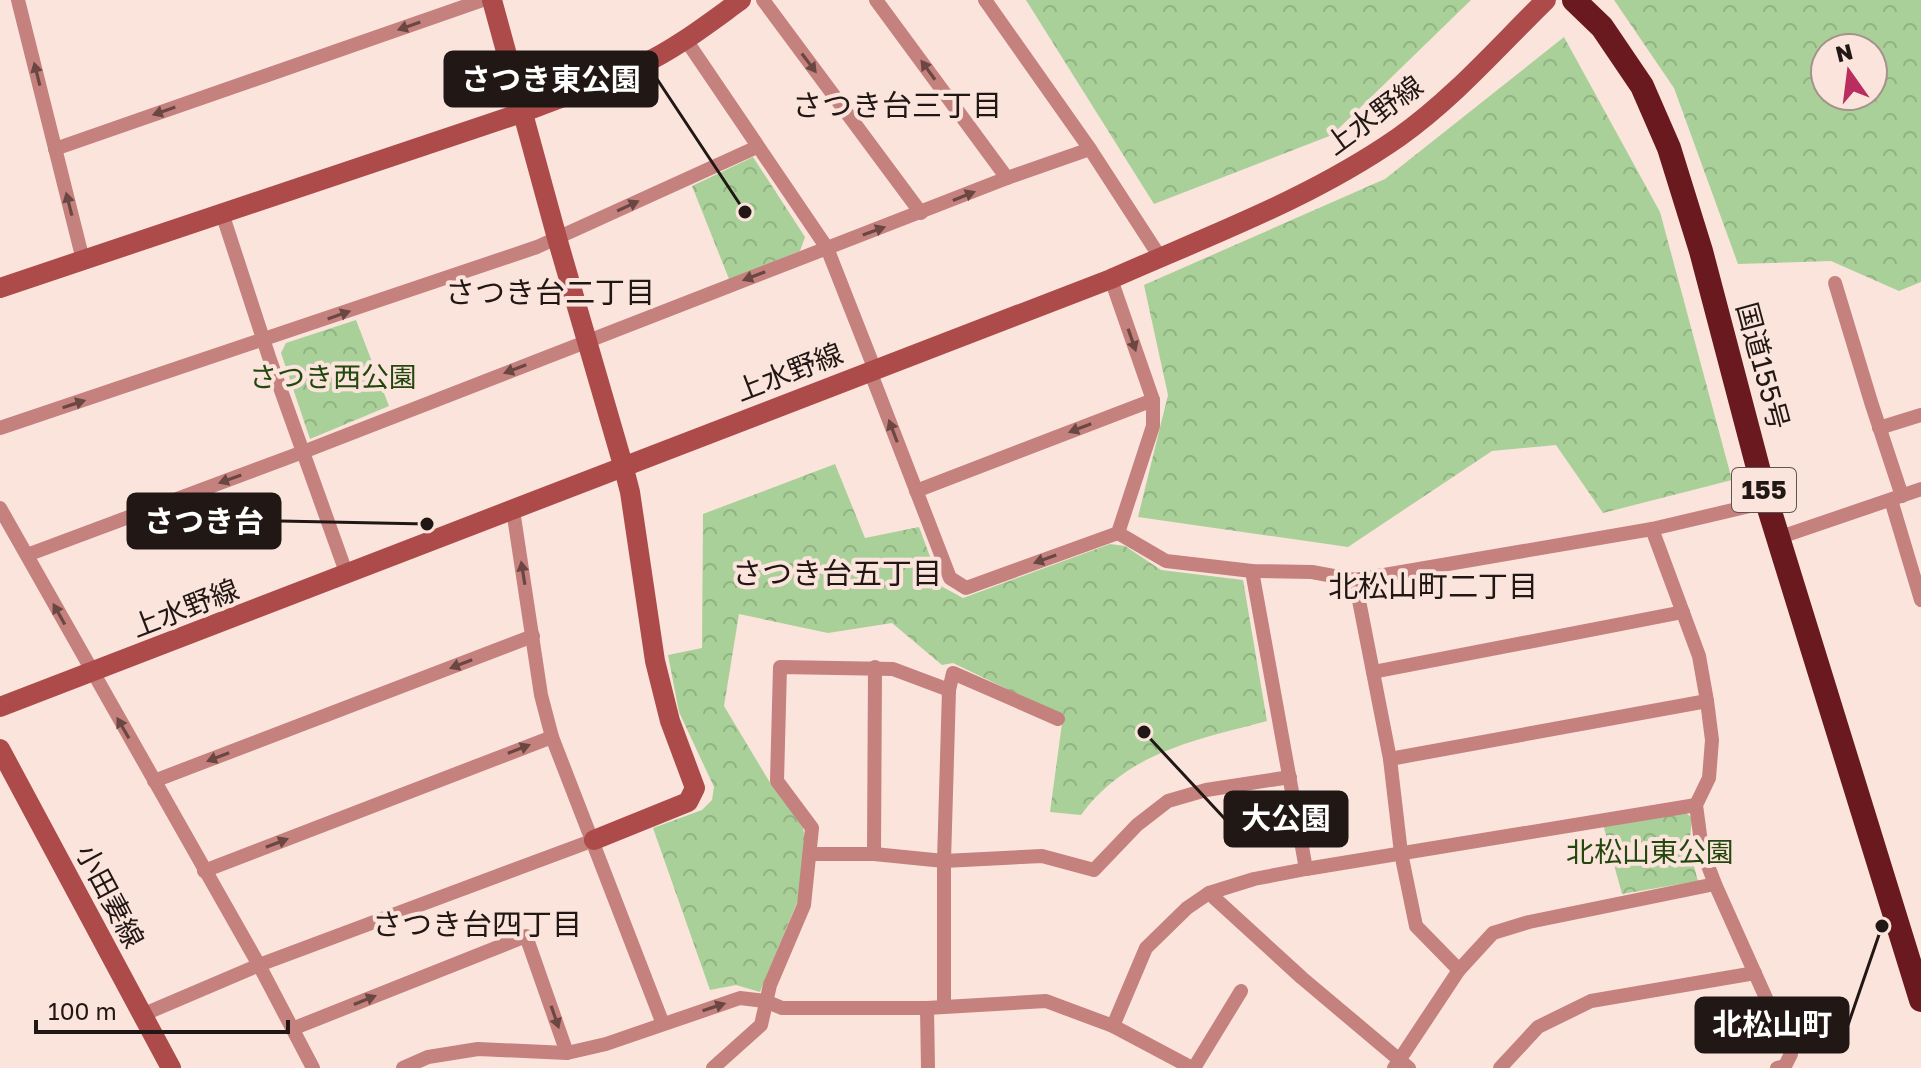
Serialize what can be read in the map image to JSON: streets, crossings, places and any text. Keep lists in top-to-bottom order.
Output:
{
  "streets": {
    "highway": ["国道155号", "155"],
    "street": ["上水野線", "小田妻線"]
  },
  "districts": [
    "さつき台三丁目",
    "さつき台二丁目",
    "さつき台五丁目",
    "北松山町二丁目",
    "さつき台四丁目"
  ],
  "parks": ["さつき西公園", "北松山東公園"],
  "places": [
    "さつき東公園",
    "さつき台",
    "大公園",
    "北松山町"
  ],
  "scale_bar": "100 m",
  "north": "top"
}
